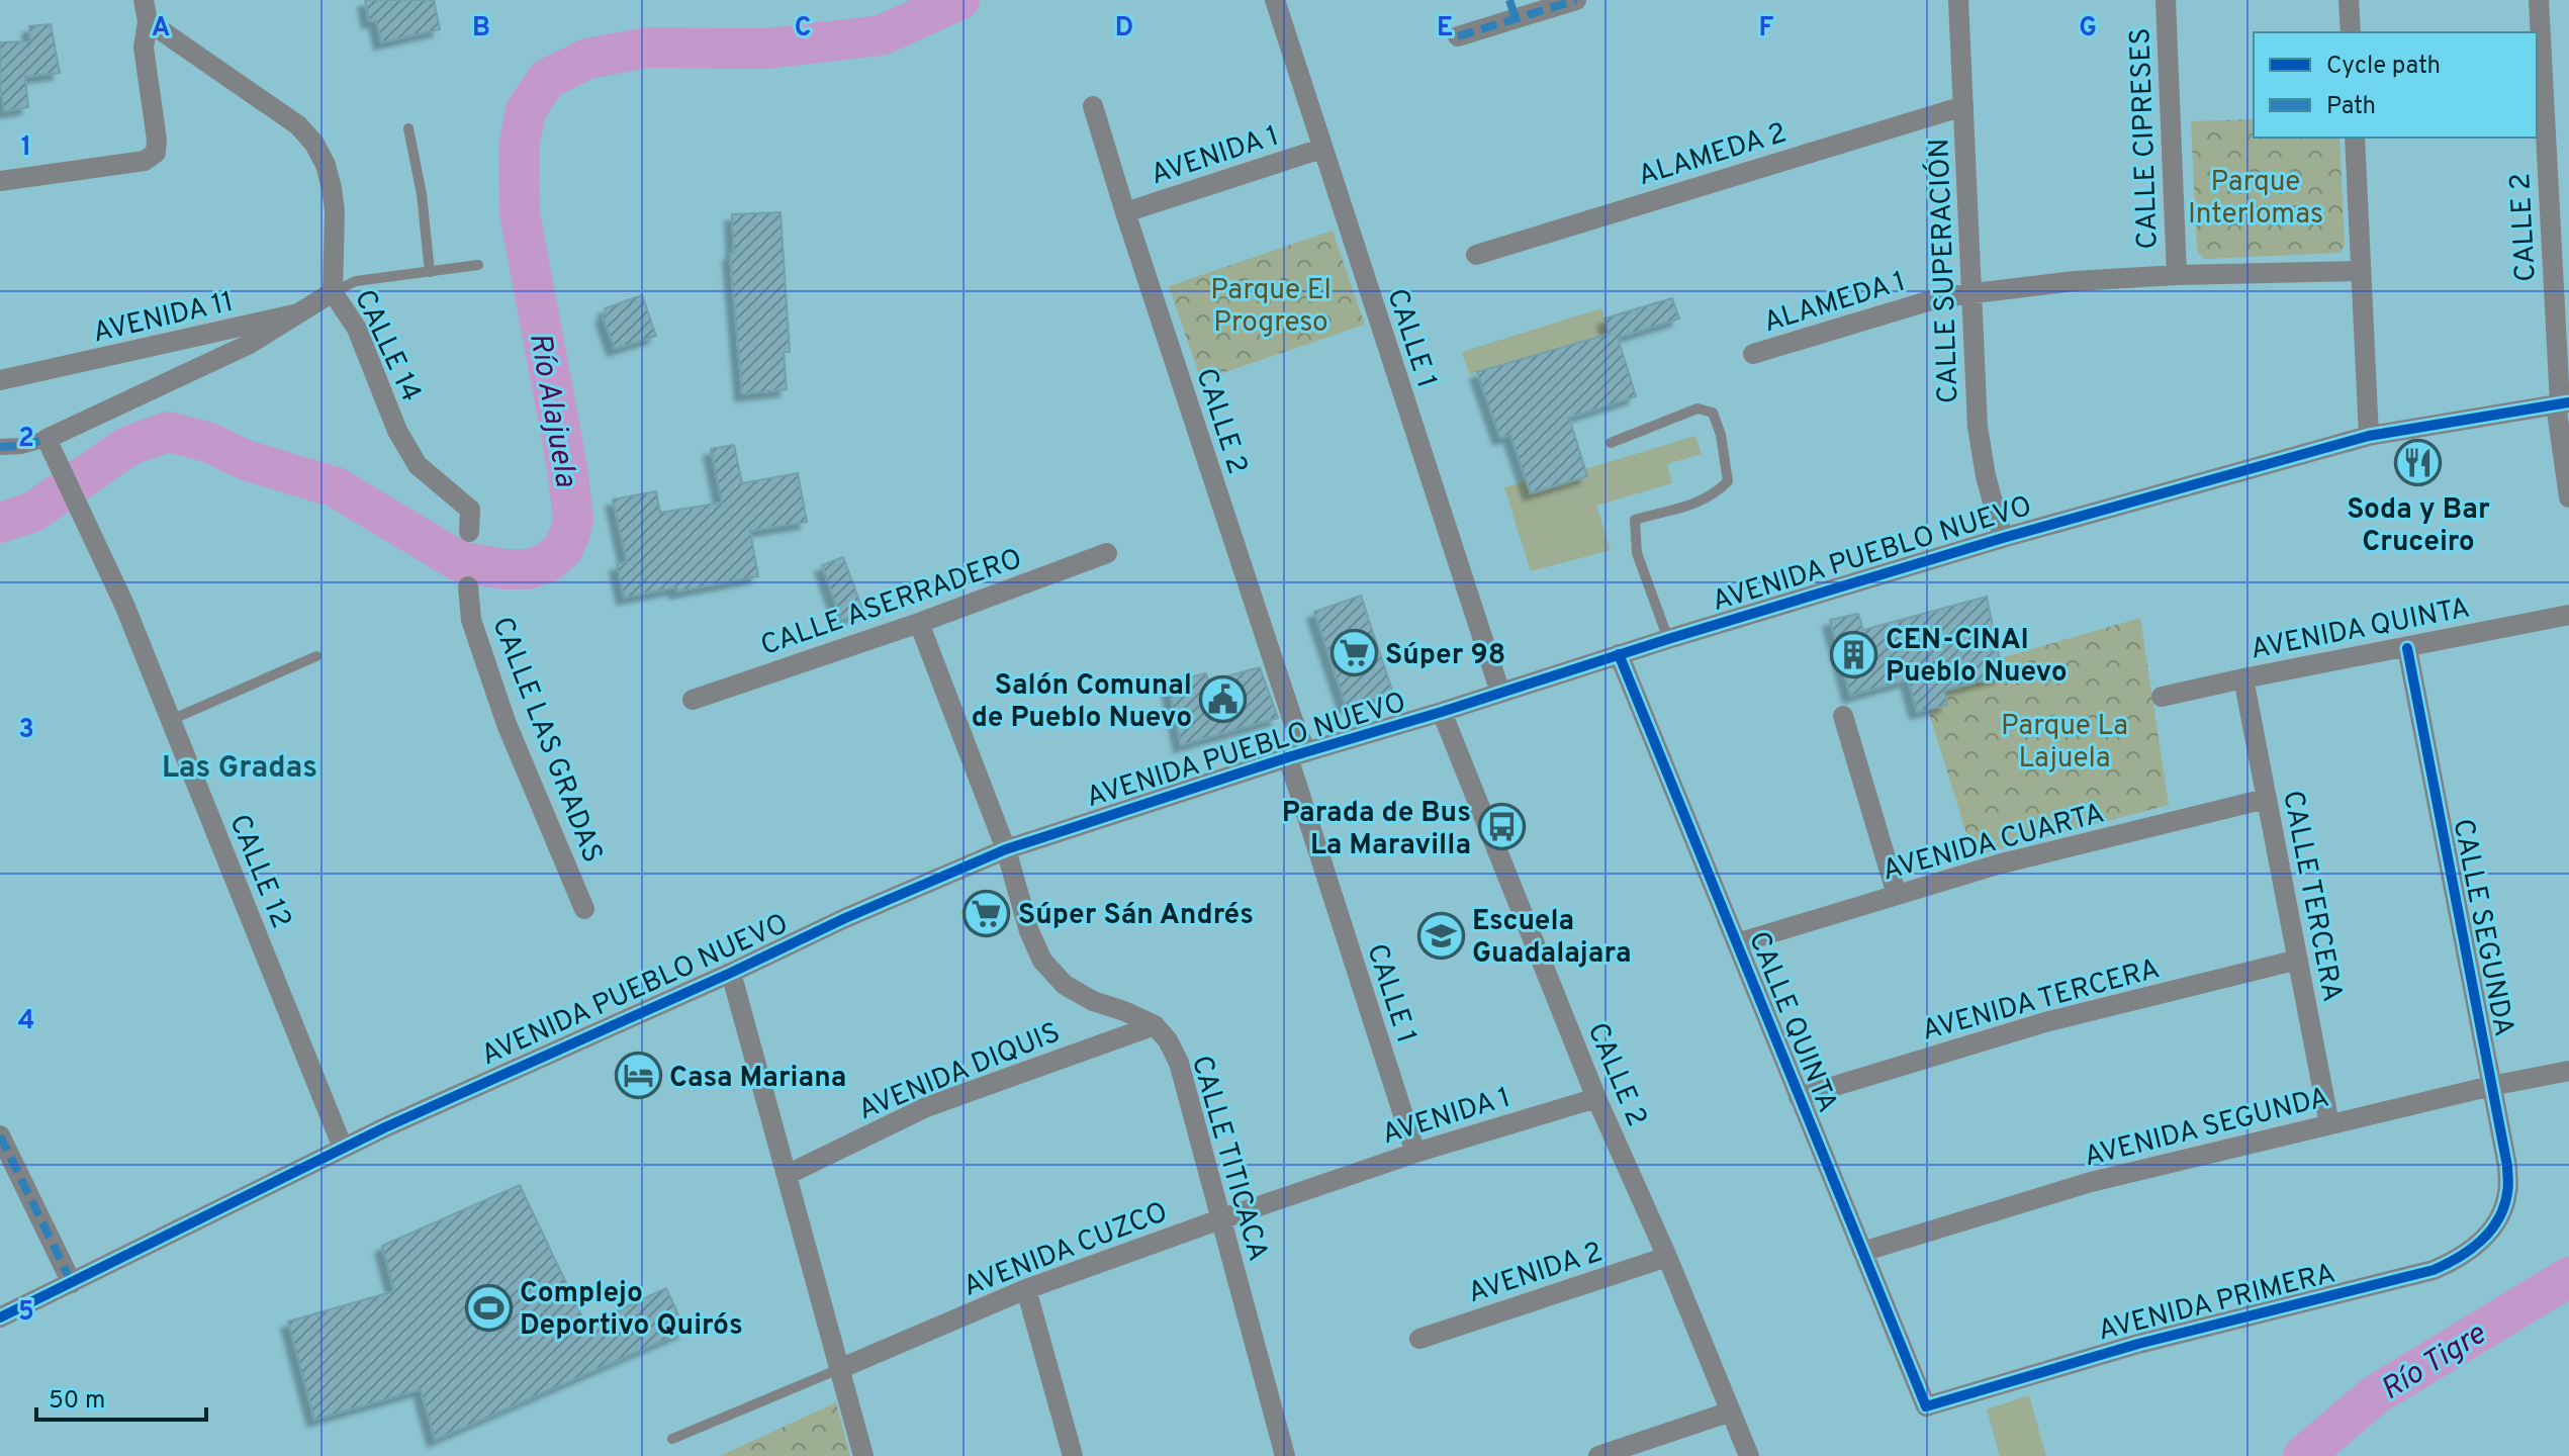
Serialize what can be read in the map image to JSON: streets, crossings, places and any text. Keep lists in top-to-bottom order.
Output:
{
  "streets": {
    "street": [
      "CALLE CIPRESES",
      "ALAMEDA 2",
      "AVENIDA 1",
      "CALLE 2",
      "CALLE SUPERACIÓN",
      "ALAMEDA 1",
      "AVENIDA 11",
      "CALLE 1",
      "CALLE 14",
      "AVENIDA PUEBLO NUEVO",
      "CALLE ASERRADERO",
      "AVENIDA QUINTA",
      "CALLE LAS GRADAS",
      "AVENIDA CUARTA",
      "CALLE 12",
      "CALLE TERCERA",
      "CALLE SEGUNDA",
      "AVENIDA TERCERA",
      "CALLE QUINTA",
      "AVENIDA DIQUIS",
      "AVENIDA SEGUNDA",
      "CALLE TITICACA",
      "AVENIDA CUZCO",
      "AVENIDA 2",
      "AVENIDA PRIMERA"
    ]
  },
  "crossings": [
    ["CALLE CIPRESES", "ALAMEDA 1"],
    ["ALAMEDA 2", "CALLE SUPERACIÓN"],
    ["AVENIDA 1", "CALLE 2"],
    ["AVENIDA 1", "CALLE 1"],
    ["AVENIDA 1", "AVENIDA CUZCO"],
    ["CALLE 2", "CALLE 1"],
    ["CALLE 2", "AVENIDA PUEBLO NUEVO"],
    ["CALLE 2", "AVENIDA 2"],
    ["CALLE SUPERACIÓN", "ALAMEDA 1"],
    ["CALLE SUPERACIÓN", "AVENIDA PUEBLO NUEVO"],
    ["AVENIDA 11", "CALLE 14"],
    ["CALLE 1", "AVENIDA PUEBLO NUEVO"],
    ["AVENIDA PUEBLO NUEVO", "CALLE 12"],
    ["AVENIDA PUEBLO NUEVO", "CALLE QUINTA"],
    ["AVENIDA QUINTA", "CALLE TERCERA"],
    ["AVENIDA QUINTA", "CALLE SEGUNDA"],
    ["AVENIDA CUARTA", "CALLE TERCERA"],
    ["AVENIDA CUARTA", "CALLE QUINTA"],
    ["CALLE TERCERA", "AVENIDA TERCERA"],
    ["CALLE TERCERA", "AVENIDA SEGUNDA"],
    ["CALLE SEGUNDA", "AVENIDA SEGUNDA"],
    ["CALLE SEGUNDA", "AVENIDA PRIMERA"],
    ["AVENIDA TERCERA", "CALLE QUINTA"],
    ["CALLE QUINTA", "AVENIDA SEGUNDA"],
    ["CALLE QUINTA", "AVENIDA PRIMERA"],
    ["AVENIDA DIQUIS", "CALLE TITICACA"],
    ["CALLE TITICACA", "AVENIDA CUZCO"]
  ],
  "districts": ["Las Gradas"],
  "water": ["Río Alajuela", "Río Tigre"],
  "parks": ["Parque Interlomas", "Parque El Progreso", "Parque La Lajuela"],
  "places": {
    "restaurant": ["Soda y Bar Cruceiro"],
    "supermarket": ["Súper 98", "Súper Sán Andrés"],
    "building": ["CEN-CINAI Pueblo Nuevo"],
    "public building": ["Salón Comunal de Pueblo Nuevo"],
    "bus stop": ["Parada de Bus La Maravilla"],
    "school or university": ["Escuela Guadalajara"],
    "hotel": ["Casa Mariana"],
    "sports": ["Complejo Deportivo Quirós"]
  },
  "legend": ["Cycle path", "Path"],
  "scale_bar": "50 m",
  "grid": {
    "columns": [
      "A",
      "B",
      "C",
      "D",
      "E",
      "F",
      "G"
    ],
    "rows": [
      "1",
      "2",
      "3",
      "4",
      "5"
    ]
  }
}
